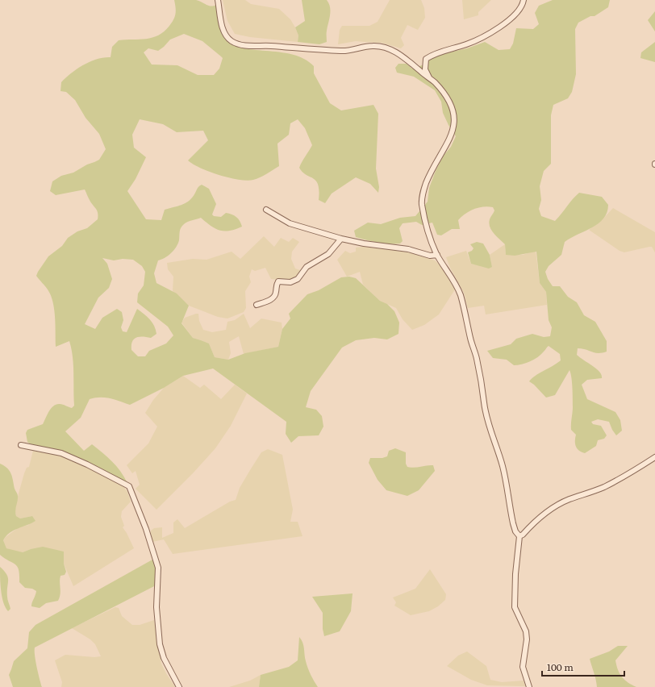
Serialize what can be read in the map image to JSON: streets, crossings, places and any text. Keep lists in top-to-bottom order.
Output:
{
  "scale_bar": "100 m"
}
